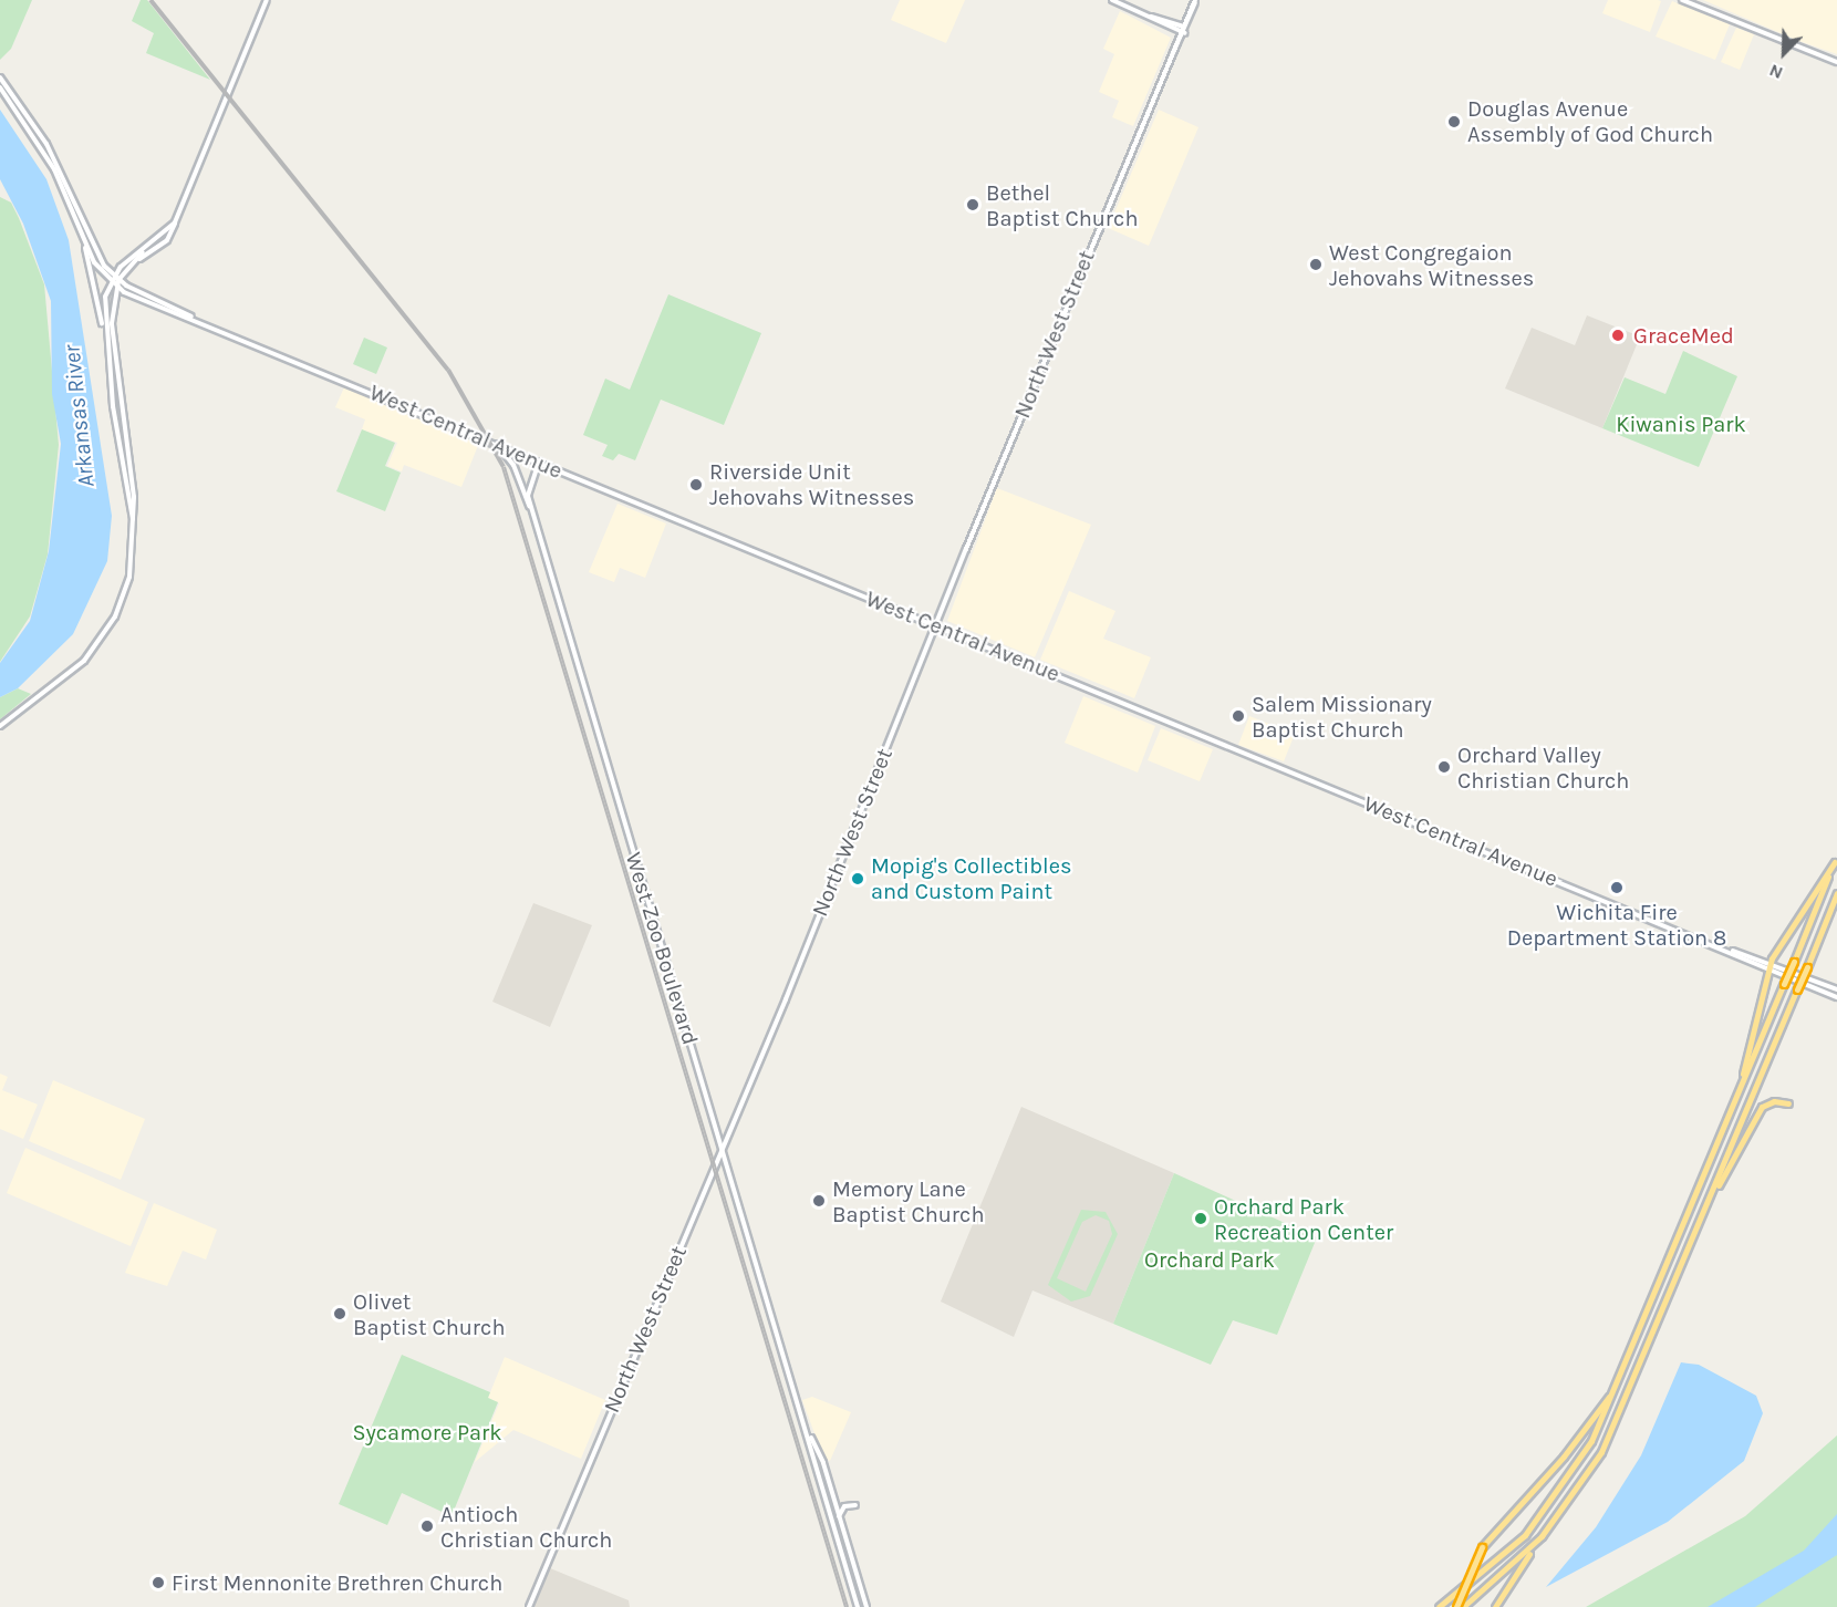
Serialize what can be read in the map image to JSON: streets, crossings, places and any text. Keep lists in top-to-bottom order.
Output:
{
  "streets": {
    "main road": ["North West Street", "West Central Avenue", "West Zoo Boulevard"]
  },
  "crossings": [
    ["North West Street", "West Central Avenue"],
    ["North West Street", "West Zoo Boulevard"],
    ["West Central Avenue", "West Zoo Boulevard"]
  ],
  "water": ["Arkansas River"],
  "parks": ["Kiwanis Park", "Orchard Park", "Sycamore Park"],
  "places": [
    "Douglas Avenue Assembly of God Church",
    "Bethel Baptist Church",
    "West Congregaion Jehovahs Witnesses",
    "GraceMed",
    "Riverside Unit Jehovahs Witnesses",
    "Salem Missionary Baptist Church",
    "Orchard Valley Christian Church",
    "Mopig's Collectibles and Custom Paint",
    "Wichita Fire Department Station 8",
    "Memory Lane Baptist Church",
    "Orchard Park Recreation Center",
    "Olivet Baptist Church",
    "Antioch Christian Church",
    "First Mennonite Brethren Church"
  ],
  "north": "bottom left"
}
